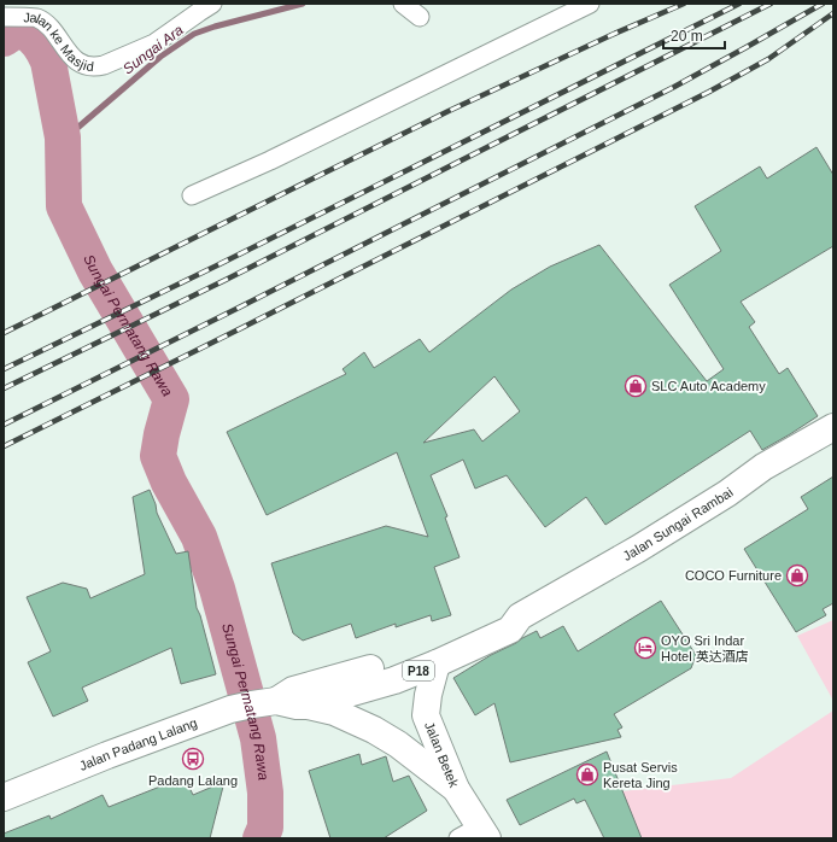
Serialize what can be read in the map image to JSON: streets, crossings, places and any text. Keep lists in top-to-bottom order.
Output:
{
  "streets": {
    "main road": [
      "Jalan Sungai Rambai",
      "P18",
      "Jalan Padang Lalang",
      "Jalan Betek"
    ],
    "street": ["Jalan ke Masjid"]
  },
  "crossings": [
    ["Jalan Sungai Rambai", "Jalan Padang Lalang"],
    ["Jalan Sungai Rambai", "Jalan Betek"],
    ["Jalan Padang Lalang", "Jalan Betek"]
  ],
  "water": ["Sungai Ara", "Sungai Permatang Rawa"],
  "places": {
    "shop": ["SLC Auto Academy", "COCO Furniture", "Pusat Servis Kereta Jing"],
    "hotel": ["OYO Sri Indar Hotel 英达酒店"],
    "bus stop": ["Padang Lalang"]
  },
  "scale_bar": "20 m"
}
